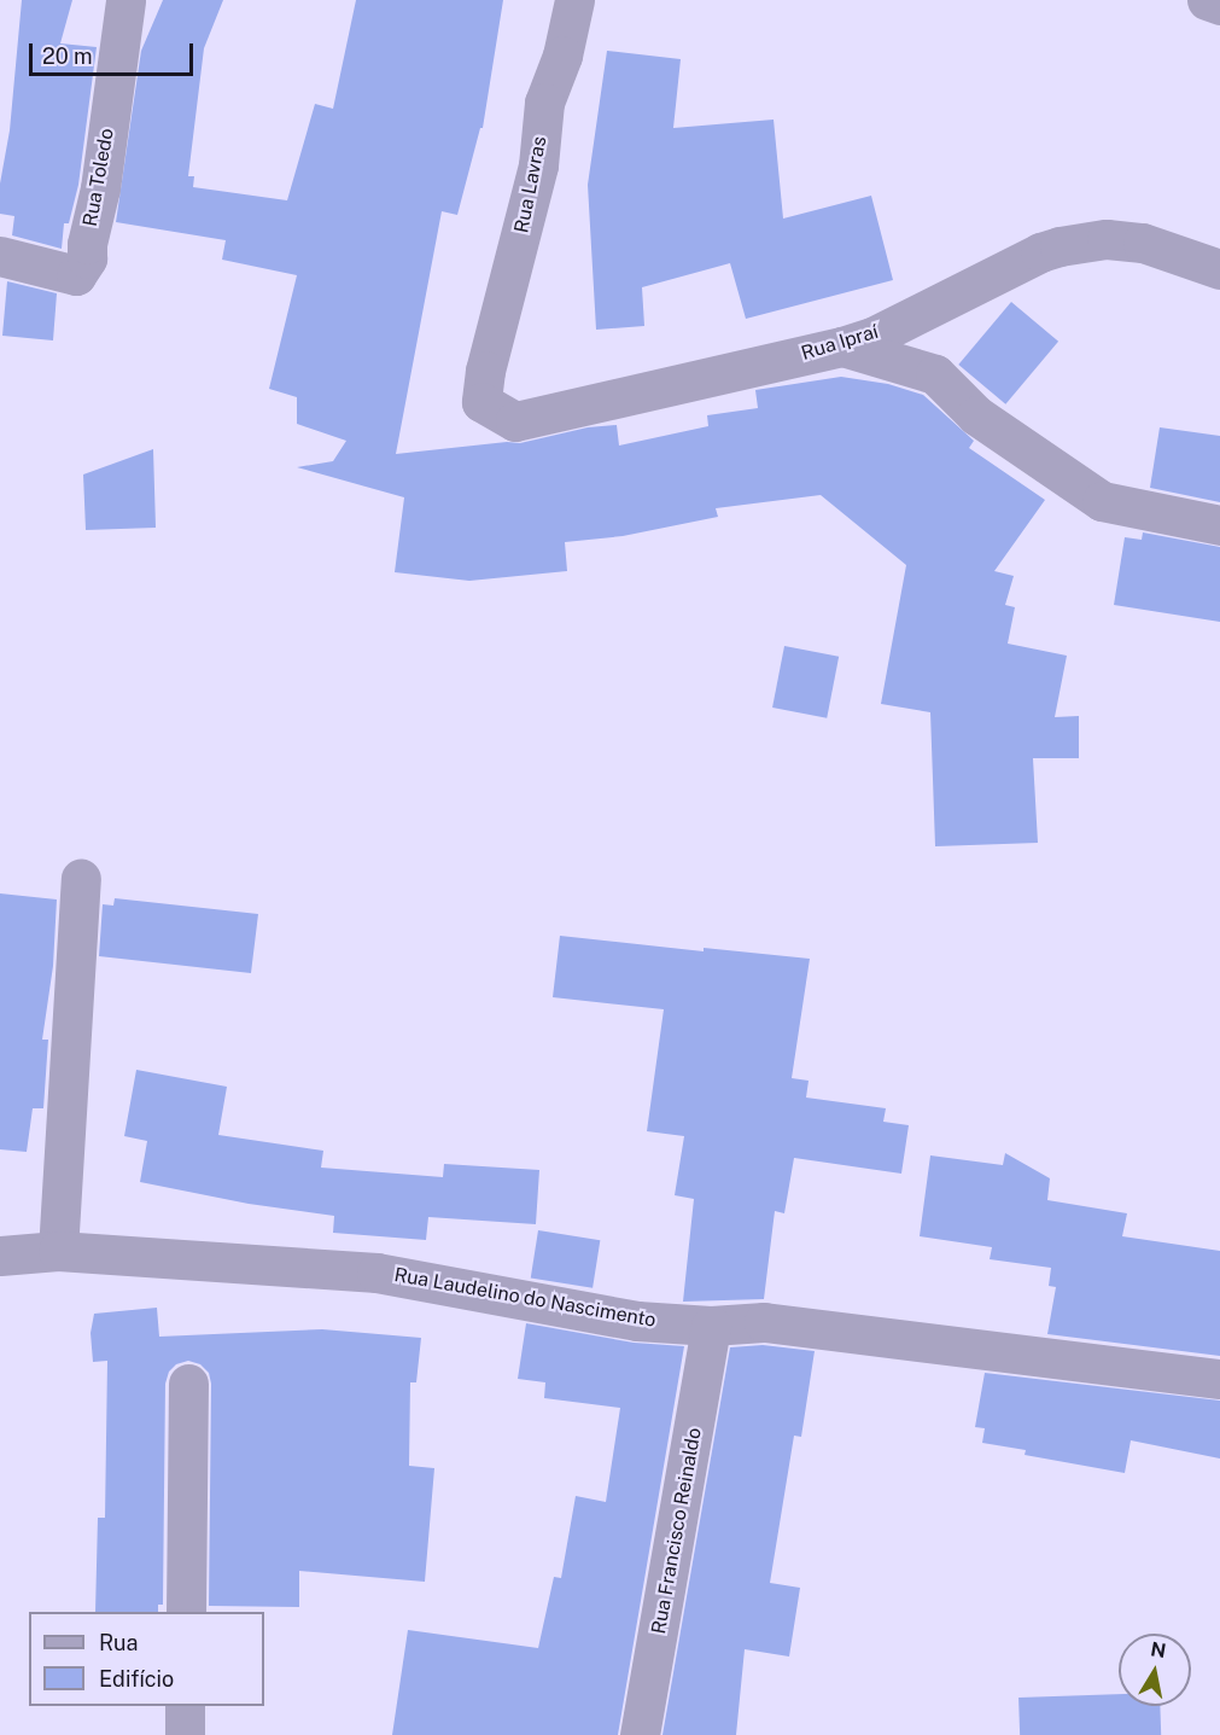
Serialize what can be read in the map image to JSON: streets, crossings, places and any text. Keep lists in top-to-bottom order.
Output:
{
  "streets": {
    "street": [
      "Rua Toledo",
      "Rua Lavras",
      "Rua Ipraí",
      "Rua Laudelino do Nascimento",
      "Rua Francisco Reinaldo"
    ]
  },
  "crossings": [
    ["Rua Lavras", "Rua Ipraí"],
    ["Rua Laudelino do Nascimento", "Rua Francisco Reinaldo"]
  ],
  "legend": ["Rua", "Edifício"],
  "scale_bar": "20 m",
  "north": "top"
}
